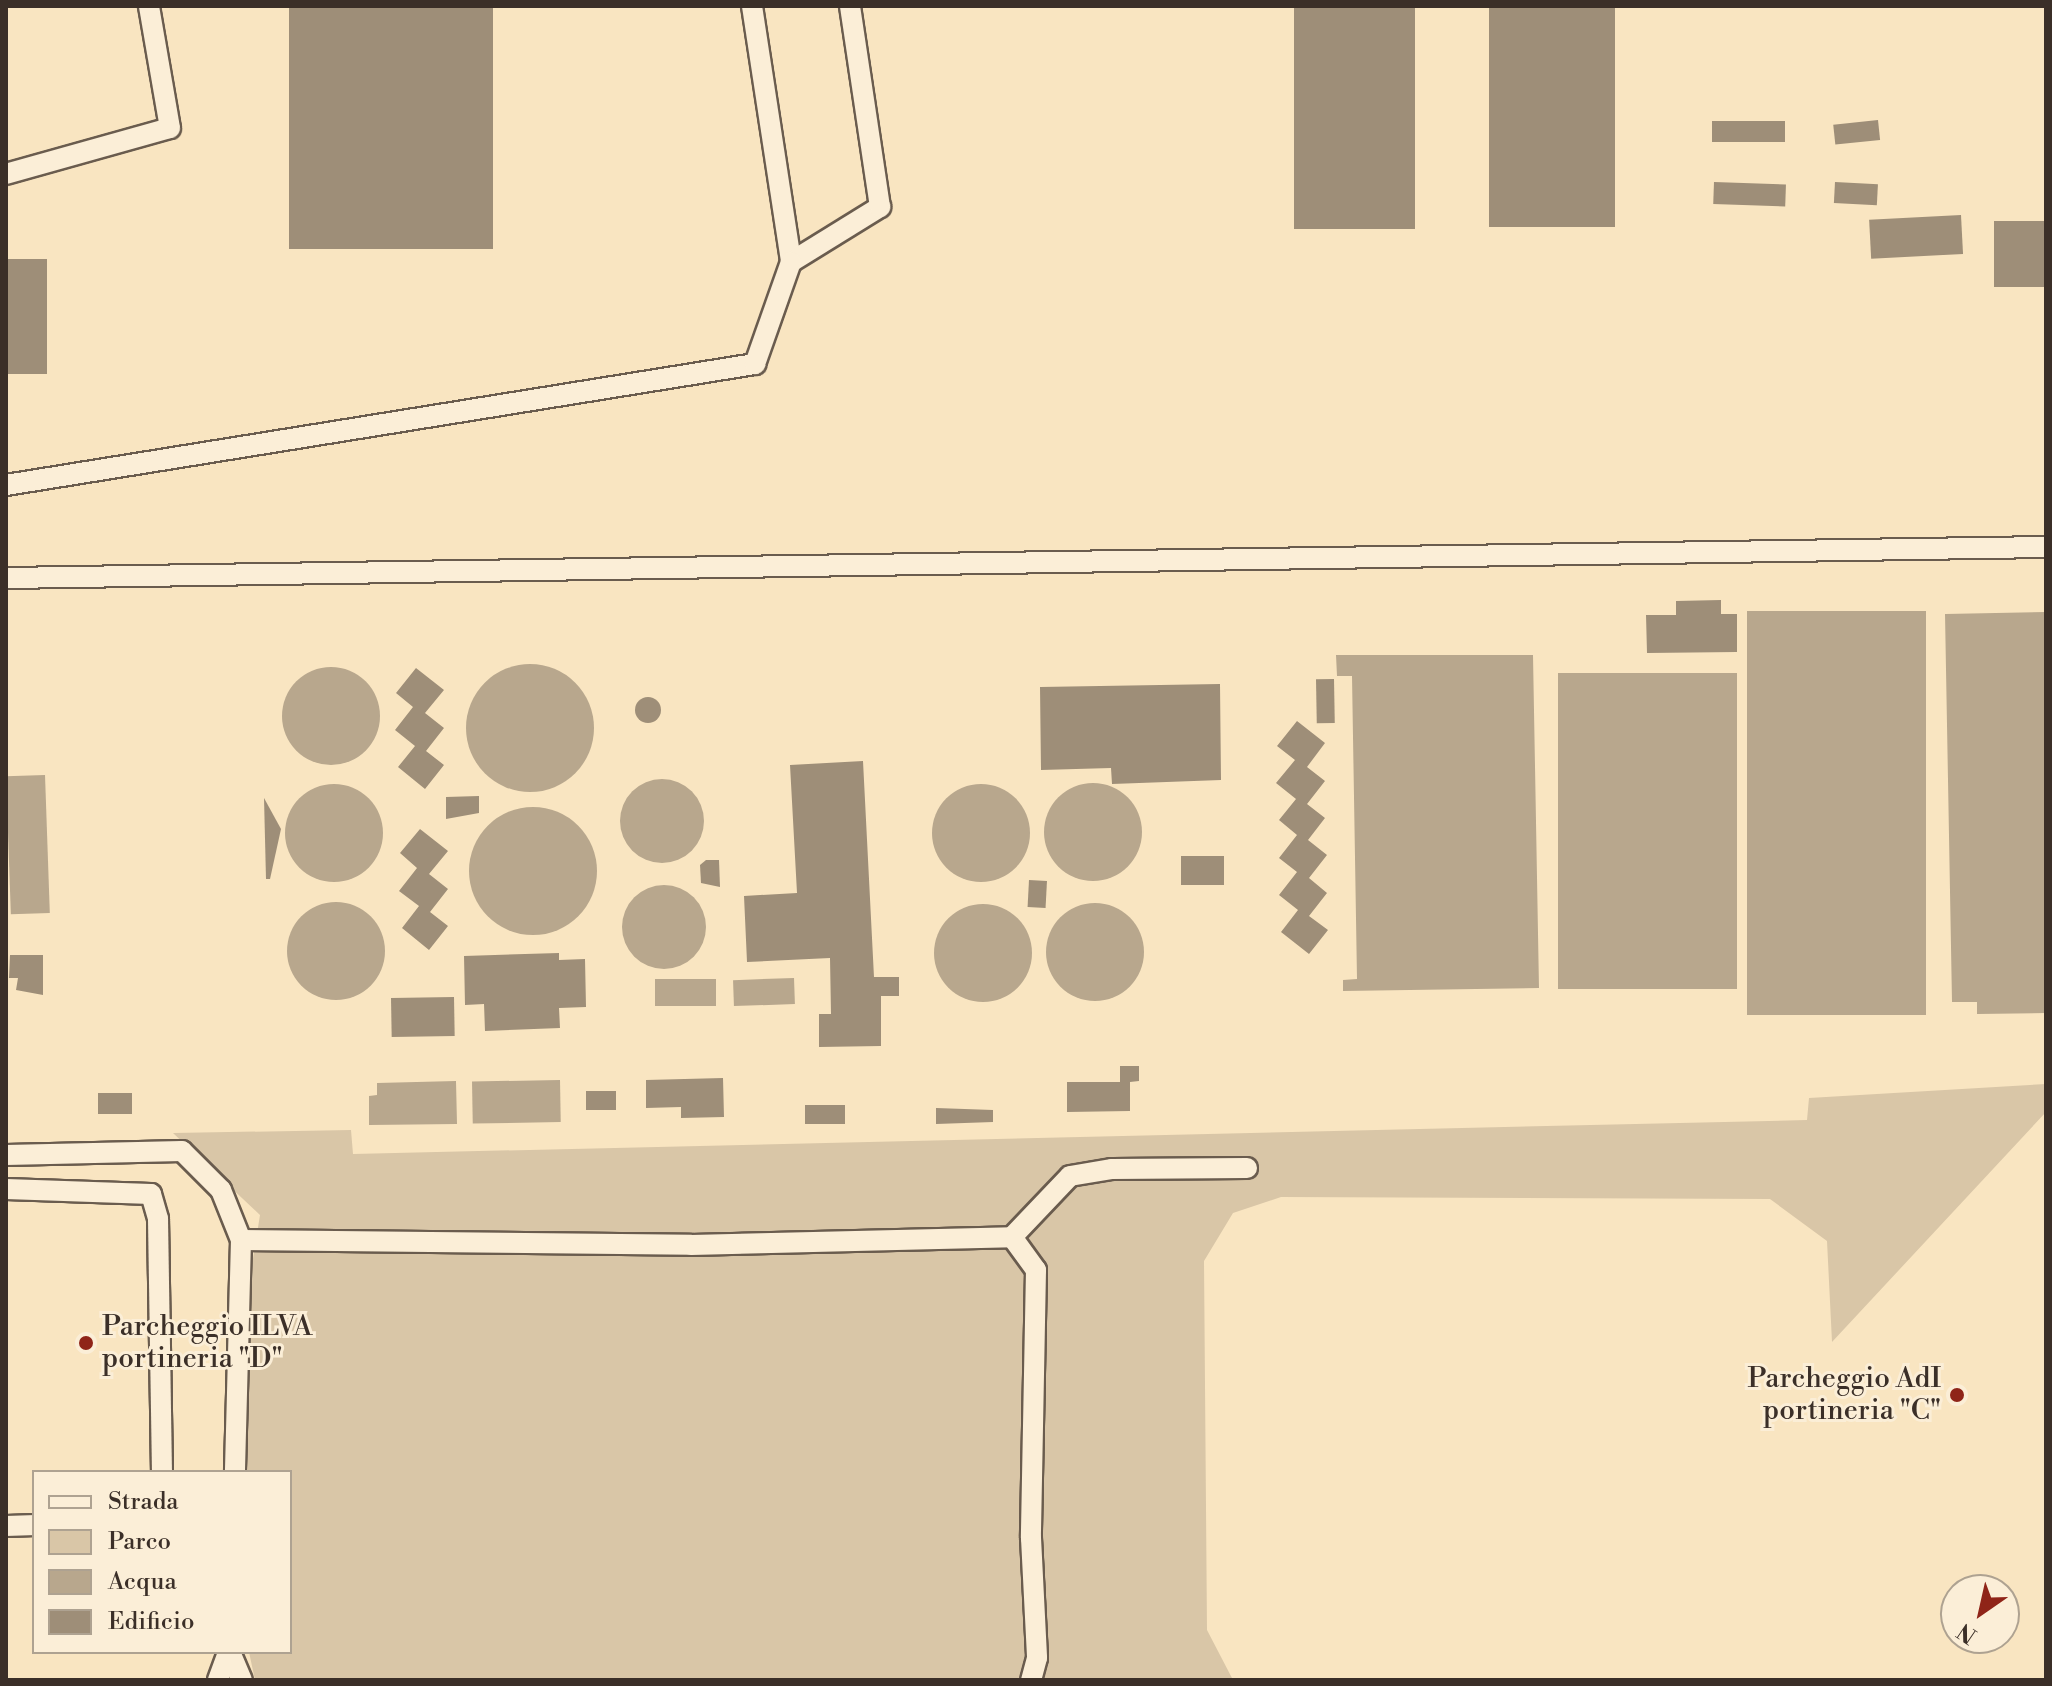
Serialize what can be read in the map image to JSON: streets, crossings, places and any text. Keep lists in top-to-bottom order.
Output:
{
  "places": ["Parcheggio ILVA portineria \"D\"", "Parcheggio AdI portineria \"C\""],
  "legend": [
    "Strada",
    "Parco",
    "Acqua",
    "Edificio"
  ],
  "north": "bottom left"
}
